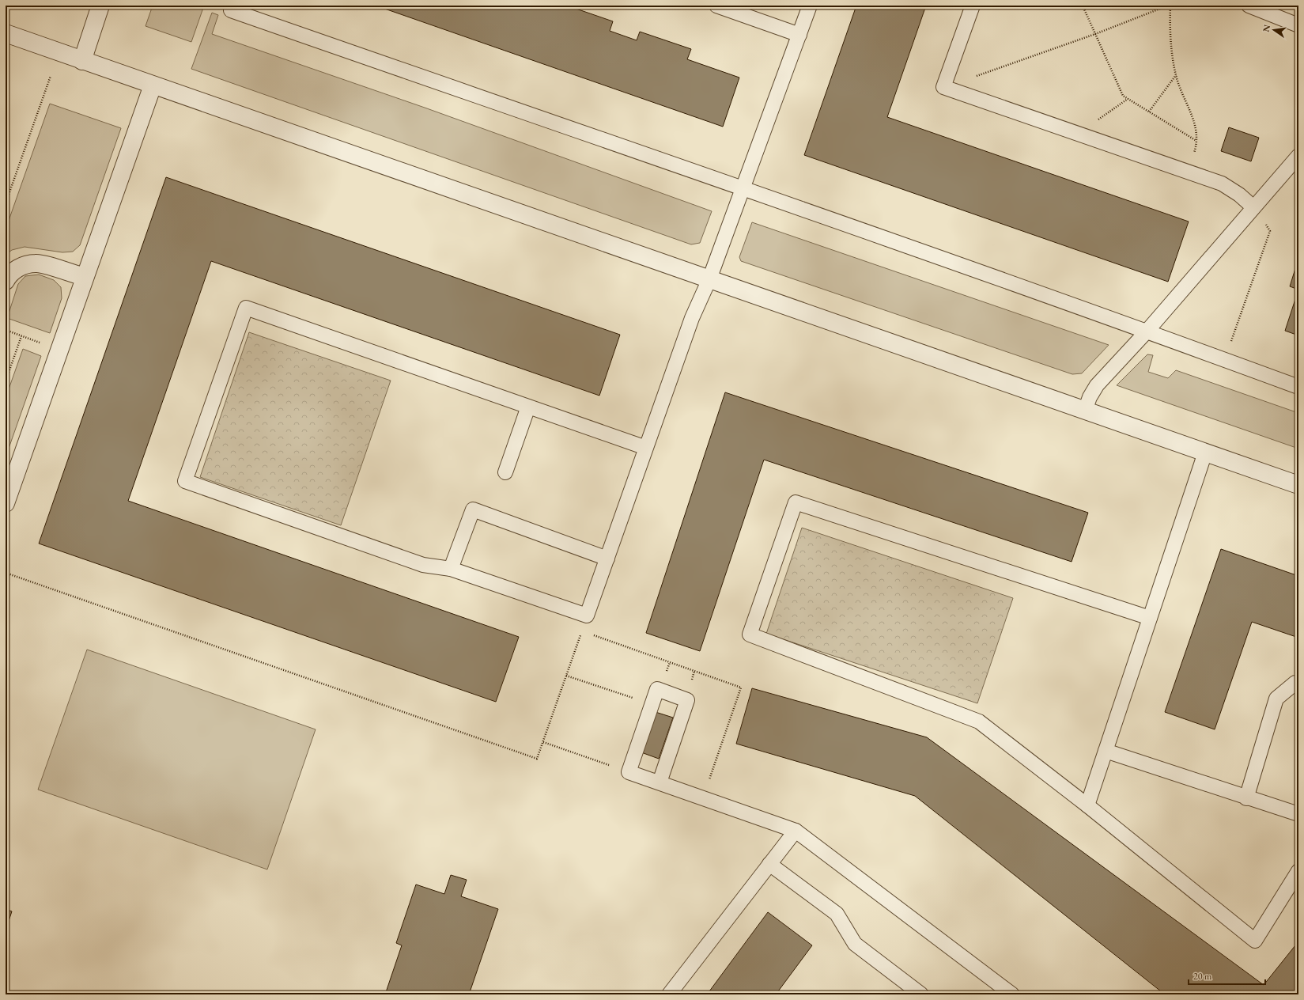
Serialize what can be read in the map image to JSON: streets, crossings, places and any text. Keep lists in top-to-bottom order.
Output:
{
  "scale_bar": "20 m",
  "north": "left"
}
